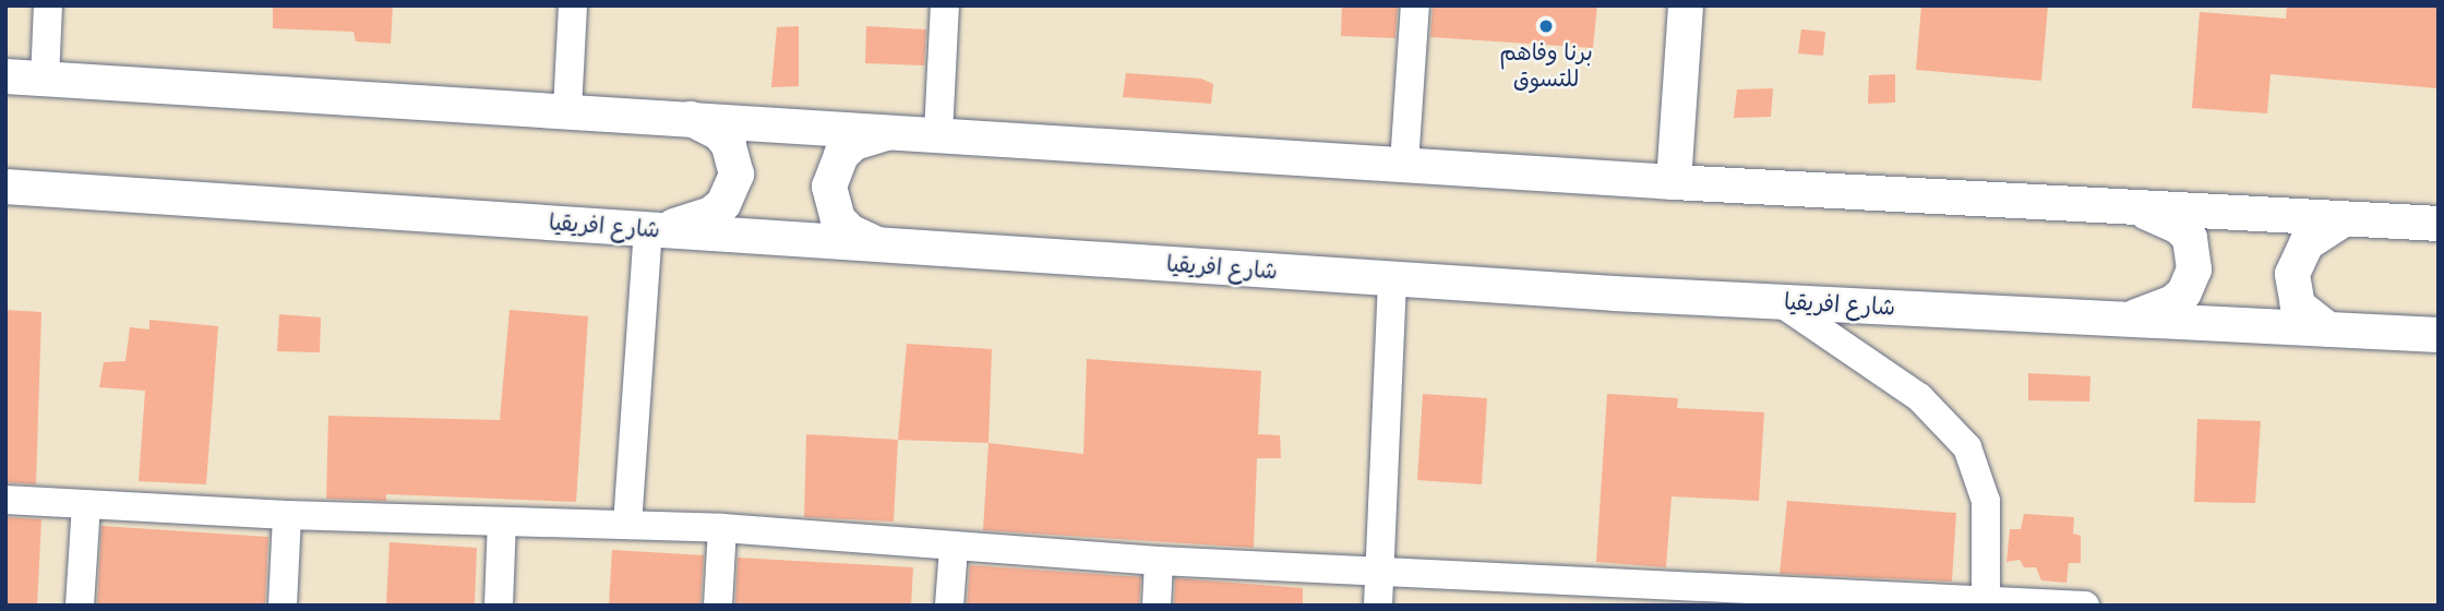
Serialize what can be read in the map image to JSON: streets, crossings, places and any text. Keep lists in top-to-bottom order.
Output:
{
  "streets": {
    "street": ["شارع افريقيا"]
  },
  "places": ["برنا وفاهم للتسوق"]
}
